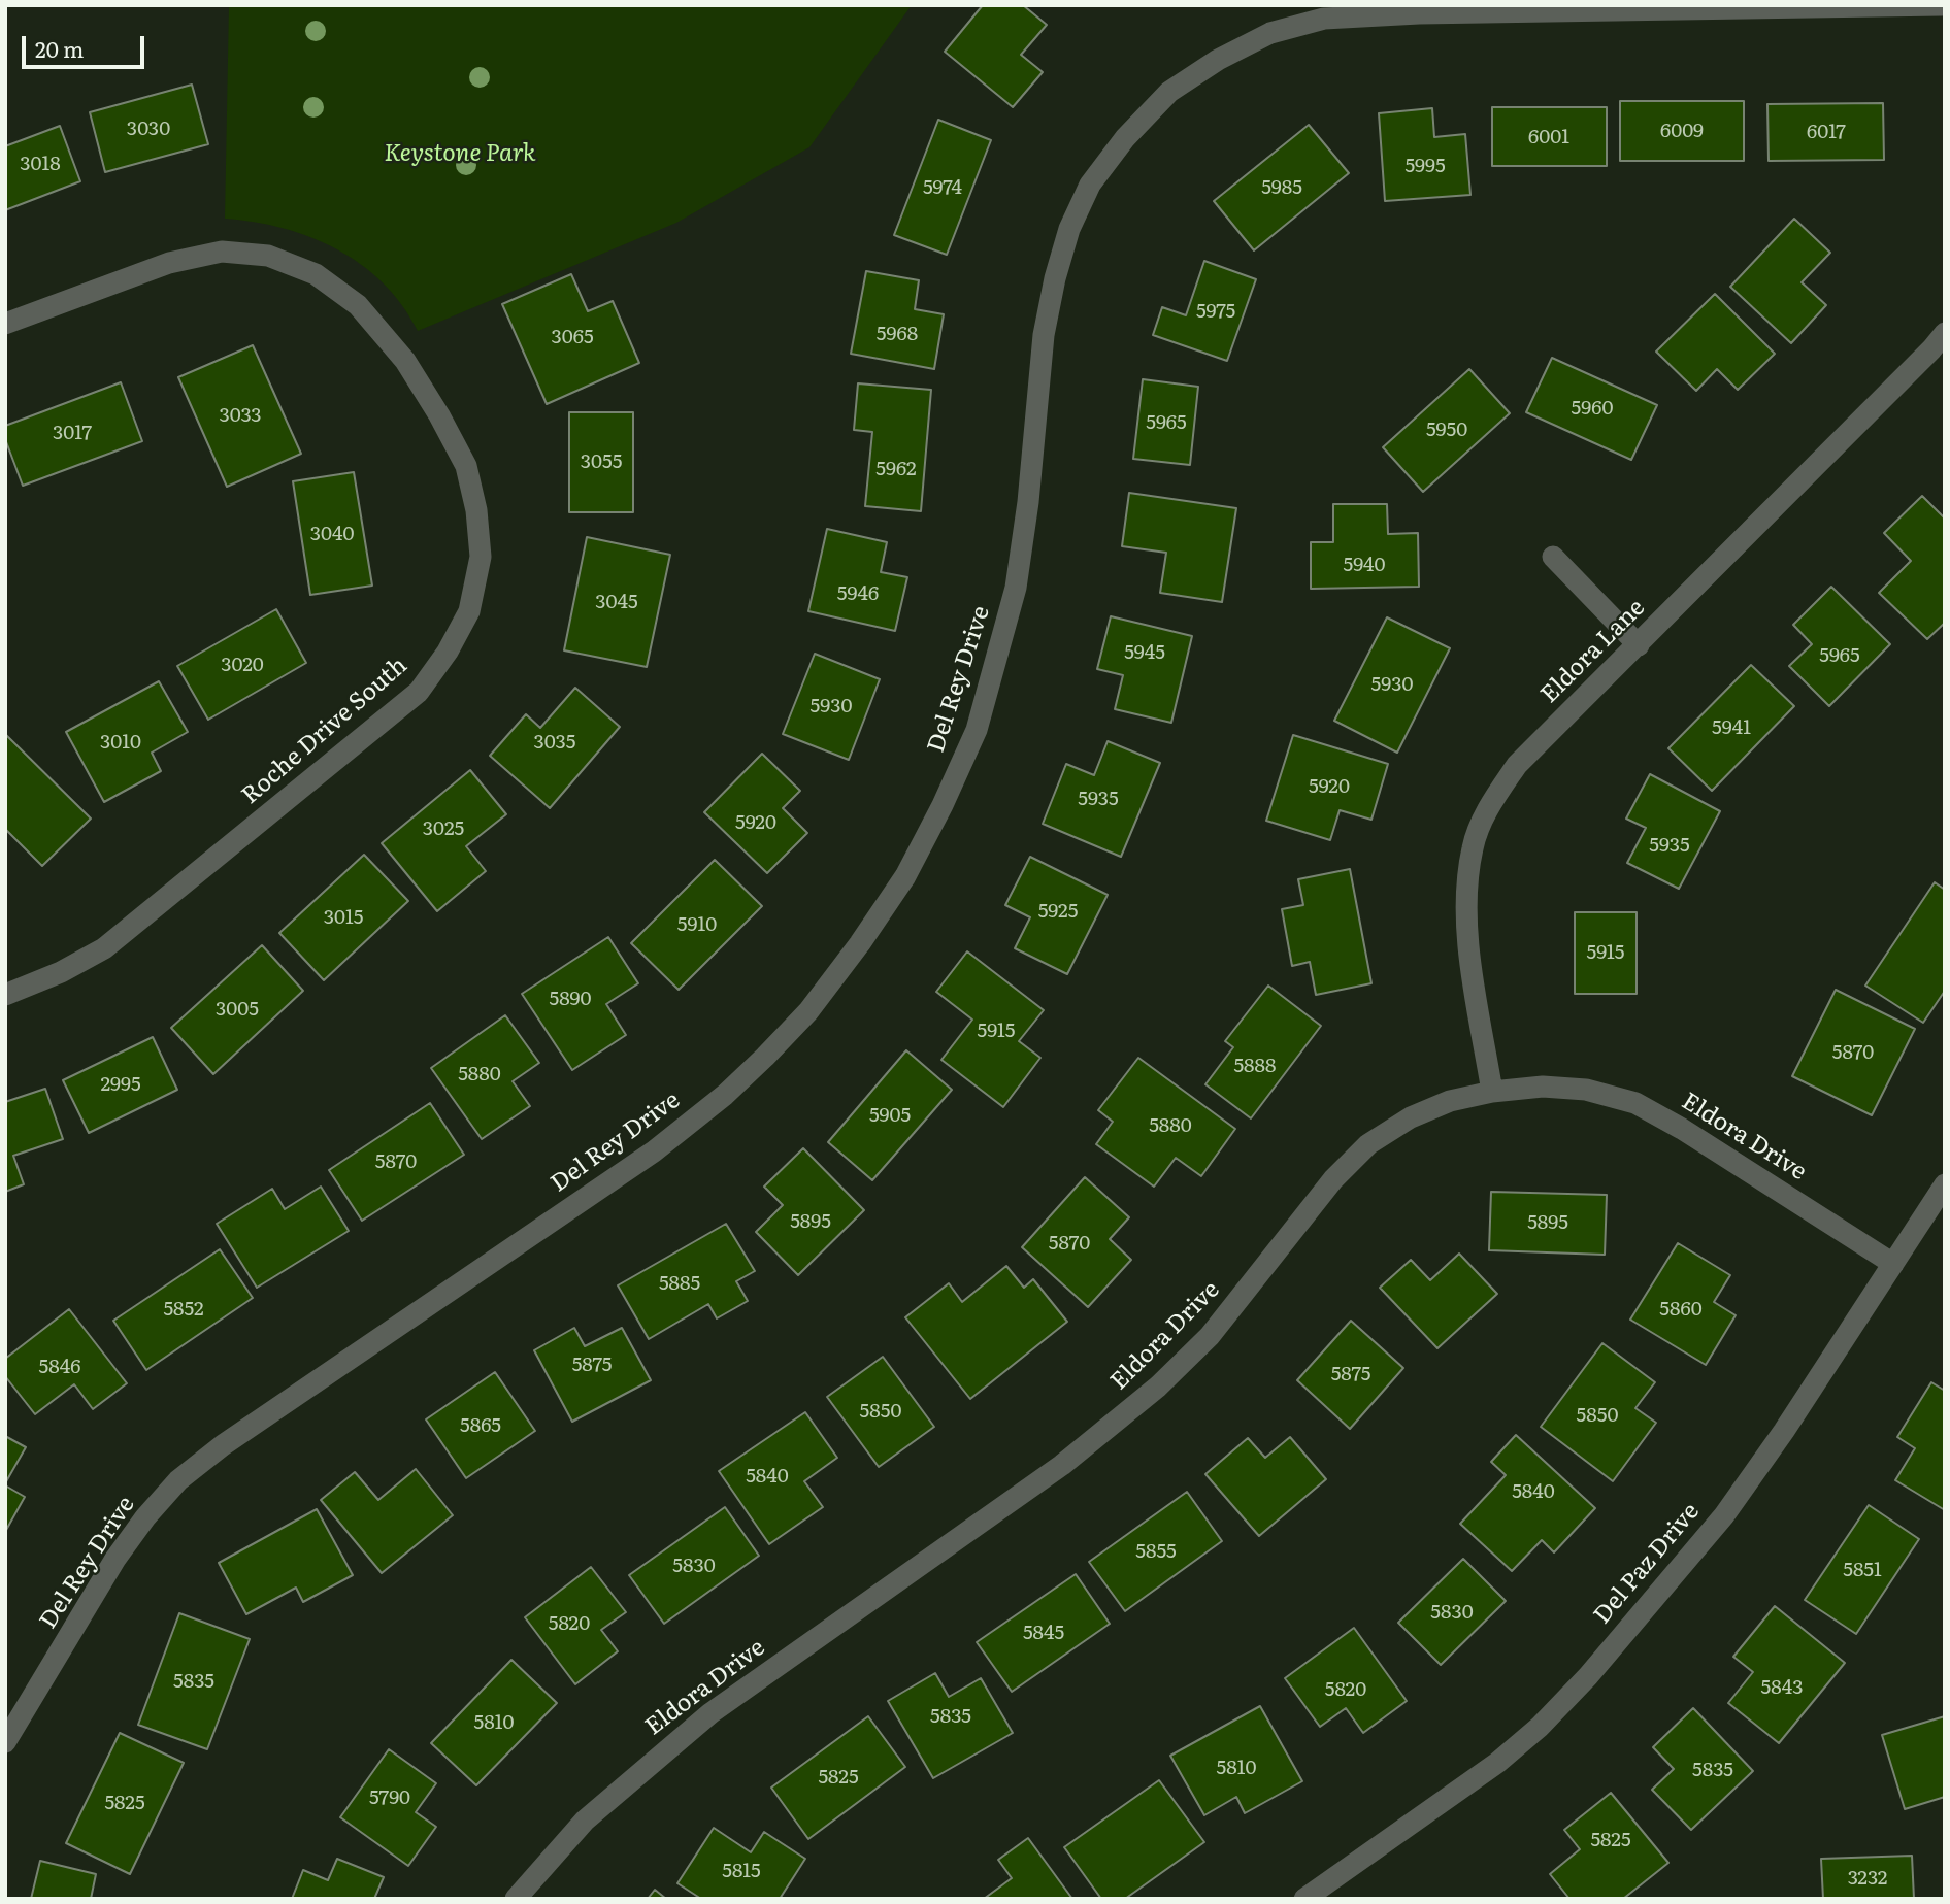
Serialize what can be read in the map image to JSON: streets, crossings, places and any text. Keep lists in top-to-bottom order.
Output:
{
  "streets": {
    "street": [
      "Eldora Lane",
      "Del Rey Drive",
      "Roche Drive South",
      "Eldora Drive",
      "Del Paz Drive"
    ]
  },
  "crossings": [
    ["Eldora Lane", "Eldora Drive"],
    ["Eldora Drive", "Del Paz Drive"]
  ],
  "parks": ["Keystone Park"],
  "house_numbers": [
    "3030",
    "6009",
    "6017",
    "6001",
    "3018",
    "5995",
    "5974",
    "5985",
    "5975",
    "5968",
    "3065",
    "5960",
    "3033",
    "5965",
    "5950",
    "3017",
    "3055",
    "5962",
    "3040",
    "5940",
    "5946",
    "3045",
    "5945",
    "5965",
    "3020",
    "5930",
    "5930",
    "5941",
    "3010",
    "3035",
    "5920",
    "5935",
    "5920",
    "3025",
    "5935",
    "5925",
    "3015",
    "5910",
    "5915",
    "5890",
    "3005",
    "5915",
    "5870",
    "5888",
    "5880",
    "2995",
    "5905",
    "5880",
    "5870",
    "5895",
    "5895",
    "5870",
    "5885",
    "5852",
    "5860",
    "5875",
    "5846",
    "5875",
    "5850",
    "5850",
    "5865",
    "5840",
    "5840",
    "5855",
    "5830",
    "5851",
    "5830",
    "5820",
    "5845",
    "5835",
    "5843",
    "5820",
    "5835",
    "5810",
    "5810",
    "5835",
    "5825",
    "5790",
    "5825",
    "5825",
    "5815",
    "3232"
  ],
  "scale_bar": "20 m"
}
